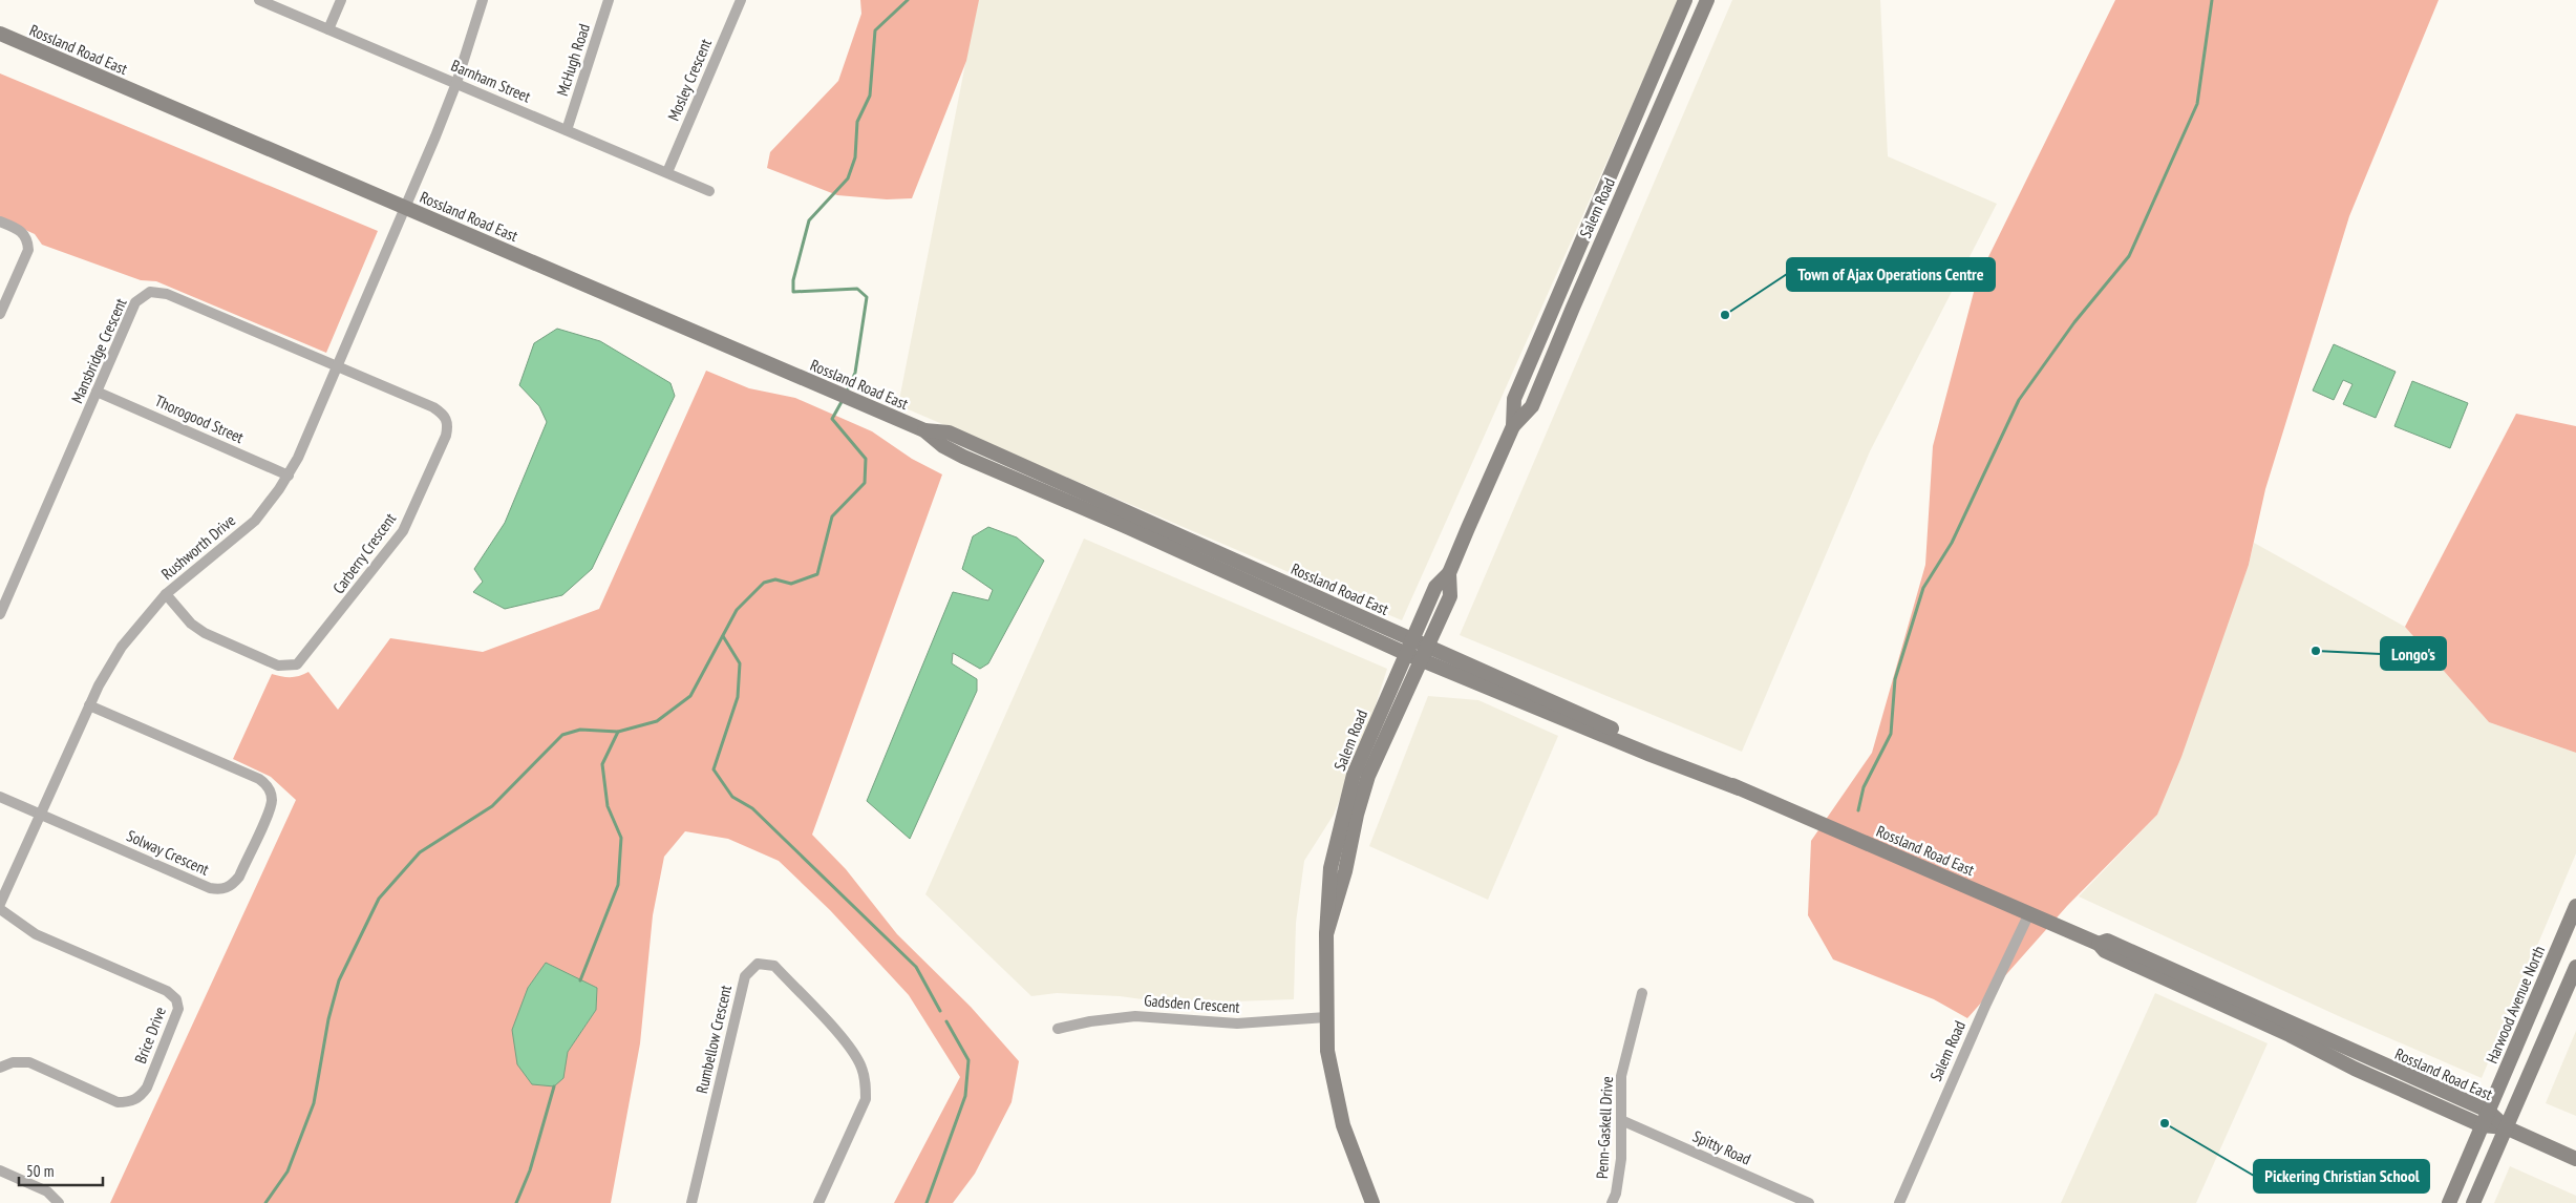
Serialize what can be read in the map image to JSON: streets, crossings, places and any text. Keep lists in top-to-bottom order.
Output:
{
  "streets": {
    "main road": ["Rossland Road East", "Salem Road", "Harwood Avenue North"],
    "street": [
      "McHugh Road",
      "Mosley Crescent",
      "Barnham Street",
      "Mansbridge Crescent",
      "Thorogood Street",
      "Rushworth Drive",
      "Carberry Crescent",
      "Solway Crescent",
      "Gadsden Crescent",
      "Brice Drive",
      "Rumbellow Crescent",
      "Penn-Gaskell Drive",
      "Spitty Road"
    ]
  },
  "crossings": [
    ["Rossland Road East", "Salem Road"],
    ["Rossland Road East", "Rushworth Drive"],
    ["Rossland Road East", "Harwood Avenue North"],
    ["McHugh Road", "Barnham Street"],
    ["Mosley Crescent", "Barnham Street"],
    ["Barnham Street", "Rushworth Drive"],
    ["Salem Road", "Gadsden Crescent"],
    ["Mansbridge Crescent", "Thorogood Street"],
    ["Mansbridge Crescent", "Rushworth Drive"],
    ["Mansbridge Crescent", "Carberry Crescent"],
    ["Thorogood Street", "Rushworth Drive"],
    ["Rushworth Drive", "Carberry Crescent"],
    ["Rushworth Drive", "Solway Crescent"],
    ["Penn-Gaskell Drive", "Spitty Road"]
  ],
  "places": ["Town of Ajax Operations Centre", "Longo's", "Pickering Christian School"],
  "scale_bar": "50 m"
}
